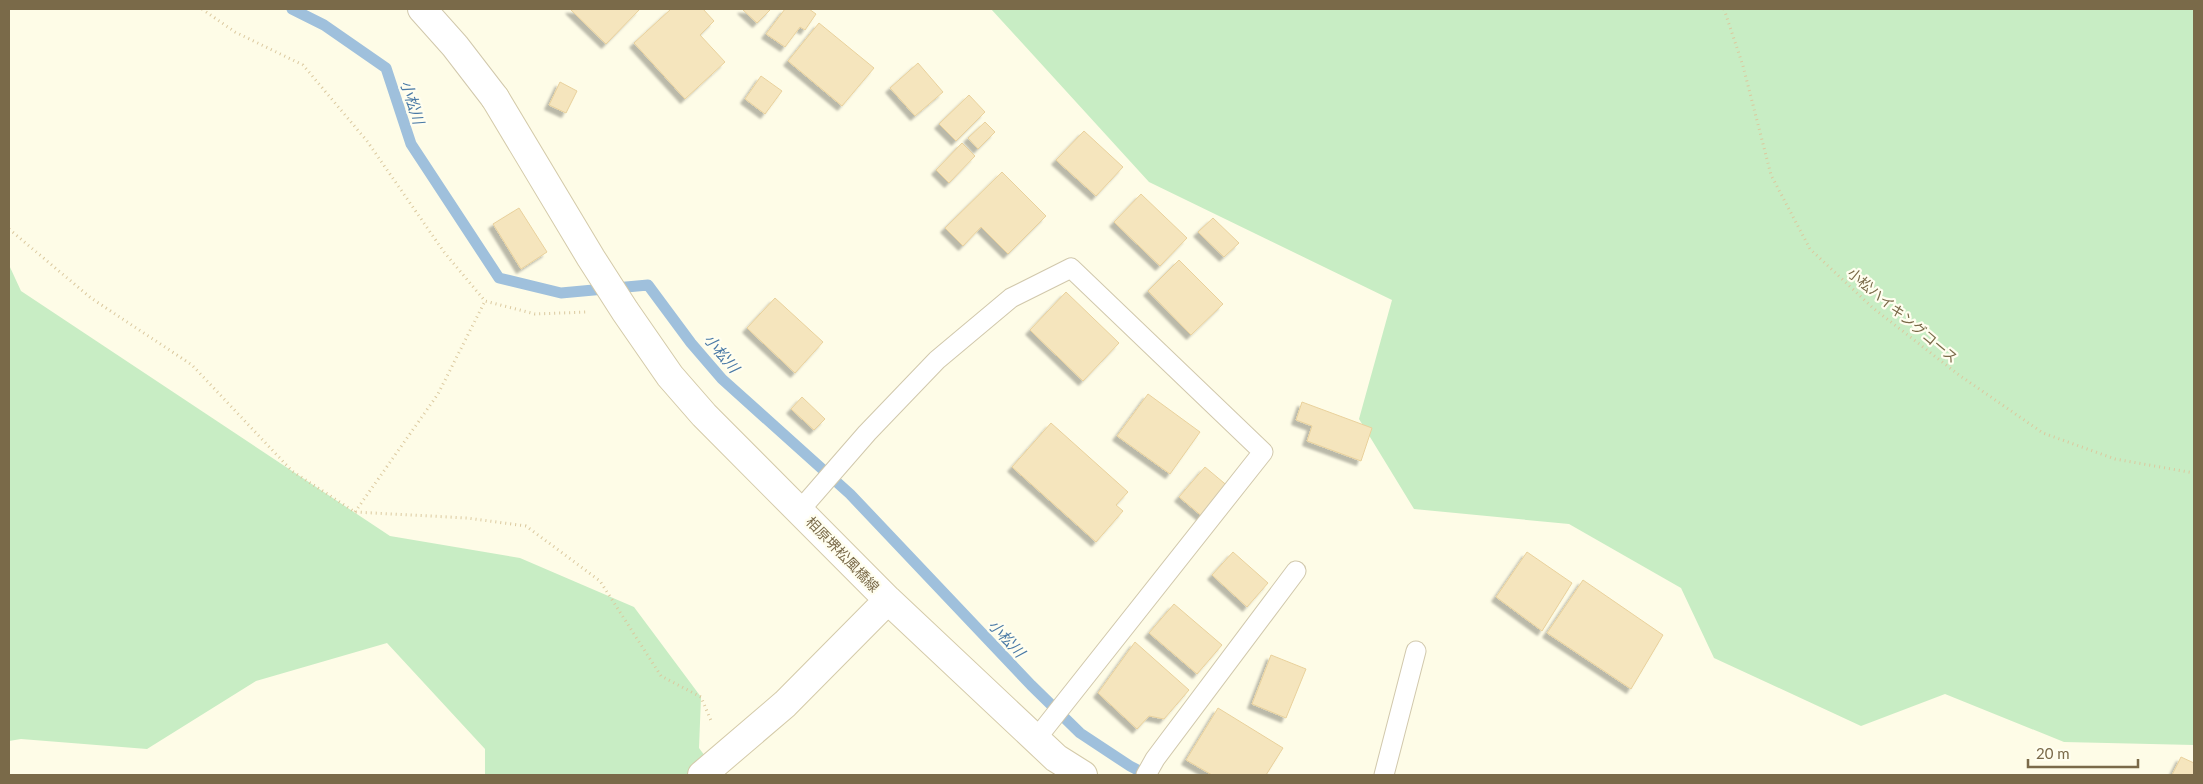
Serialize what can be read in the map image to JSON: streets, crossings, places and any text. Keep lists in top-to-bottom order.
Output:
{
  "streets": {
    "street": ["相原堺松風橋線"],
    "path": ["小松ハイキングコース"]
  },
  "water": ["小松川"],
  "scale_bar": "20 m"
}
